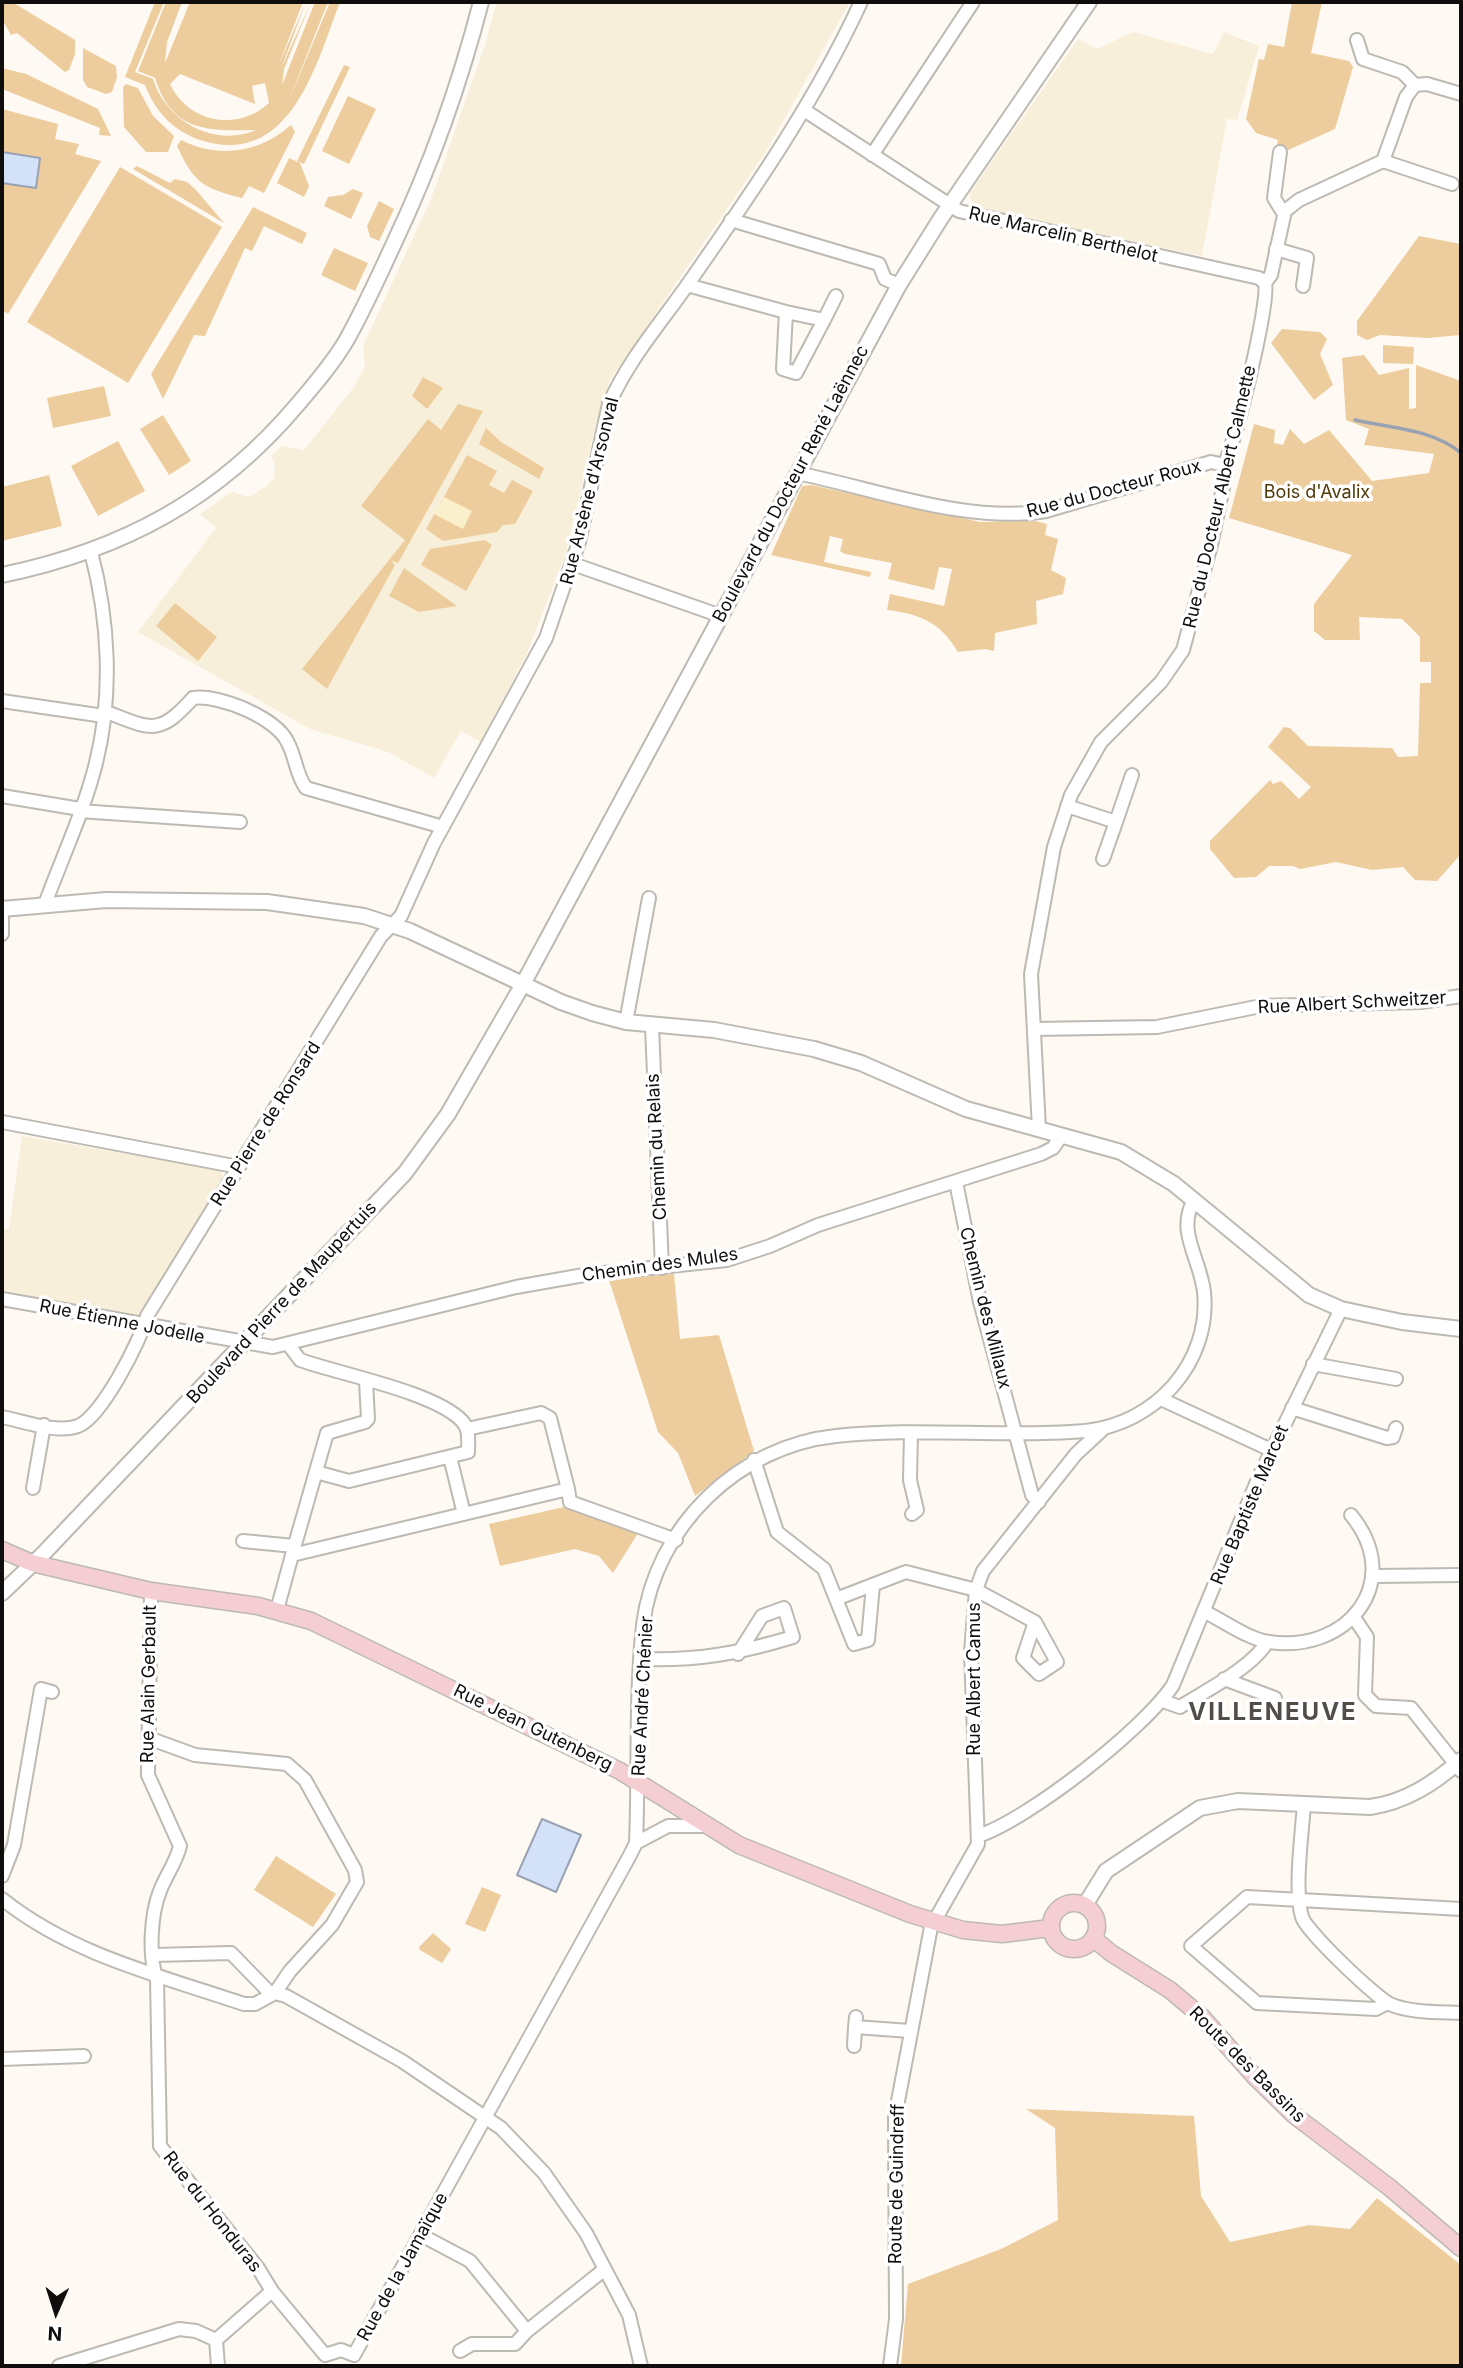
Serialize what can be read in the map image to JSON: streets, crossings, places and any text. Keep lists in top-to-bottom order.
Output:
{
  "streets": {
    "main road": ["Rue Jean Gutenberg", "Route des Bassins"],
    "street": [
      "Rue Marcelin Berthelot",
      "Boulevard du Docteur René Laënnec",
      "Rue du Docteur Roux",
      "Rue Arsène d'Arsonval",
      "Rue du Docteur Albert Calmette",
      "Rue Albert Schweitzer",
      "Rue Pierre de Ronsard",
      "Chemin du Relais",
      "Chemin des Mules",
      "Boulevard Pierre de Maupertuis",
      "Chemin des Millaux",
      "Rue Étienne Jodelle",
      "Rue Baptiste Marcet",
      "Rue Albert Camus",
      "Rue Alain Gerbault",
      "Rue André Chénier",
      "Route de Guindreff",
      "Rue du Honduras",
      "Rue de la Jamaïque"
    ]
  },
  "crossings": [
    ["Rue Marcelin Berthelot", "Boulevard du Docteur René Laënnec"],
    ["Rue Marcelin Berthelot", "Rue Arsène d'Arsonval"],
    ["Rue Marcelin Berthelot", "Rue du Docteur Albert Calmette"],
    ["Boulevard du Docteur René Laënnec", "Rue du Docteur Roux"],
    ["Boulevard du Docteur René Laënnec", "Boulevard Pierre de Maupertuis"],
    ["Rue du Docteur Roux", "Rue du Docteur Albert Calmette"],
    ["Rue Arsène d'Arsonval", "Rue Pierre de Ronsard"],
    ["Rue du Docteur Albert Calmette", "Rue Albert Schweitzer"],
    ["Rue Pierre de Ronsard", "Rue Étienne Jodelle"],
    ["Chemin du Relais", "Chemin des Mules"],
    ["Chemin des Mules", "Boulevard Pierre de Maupertuis"],
    ["Chemin des Mules", "Chemin des Millaux"],
    ["Chemin des Mules", "Rue Étienne Jodelle"],
    ["Boulevard Pierre de Maupertuis", "Rue Étienne Jodelle"],
    ["Boulevard Pierre de Maupertuis", "Rue Jean Gutenberg"],
    ["Chemin des Millaux", "Rue Albert Camus"],
    ["Chemin des Millaux", "Rue André Chénier"],
    ["Rue Baptiste Marcet", "Rue Albert Camus"],
    ["Rue Albert Camus", "Rue André Chénier"],
    ["Rue Alain Gerbault", "Rue Jean Gutenberg"],
    ["Rue Alain Gerbault", "Rue du Honduras"],
    ["Rue André Chénier", "Rue Jean Gutenberg"],
    ["Rue André Chénier", "Rue de la Jamaïque"],
    ["Rue Jean Gutenberg", "Route des Bassins"],
    ["Rue Jean Gutenberg", "Route de Guindreff"],
    ["Rue du Honduras", "Rue de la Jamaïque"]
  ],
  "districts": ["VILLENEUVE"],
  "parks": ["Bois d'Avalix"],
  "north": "bottom"
}
